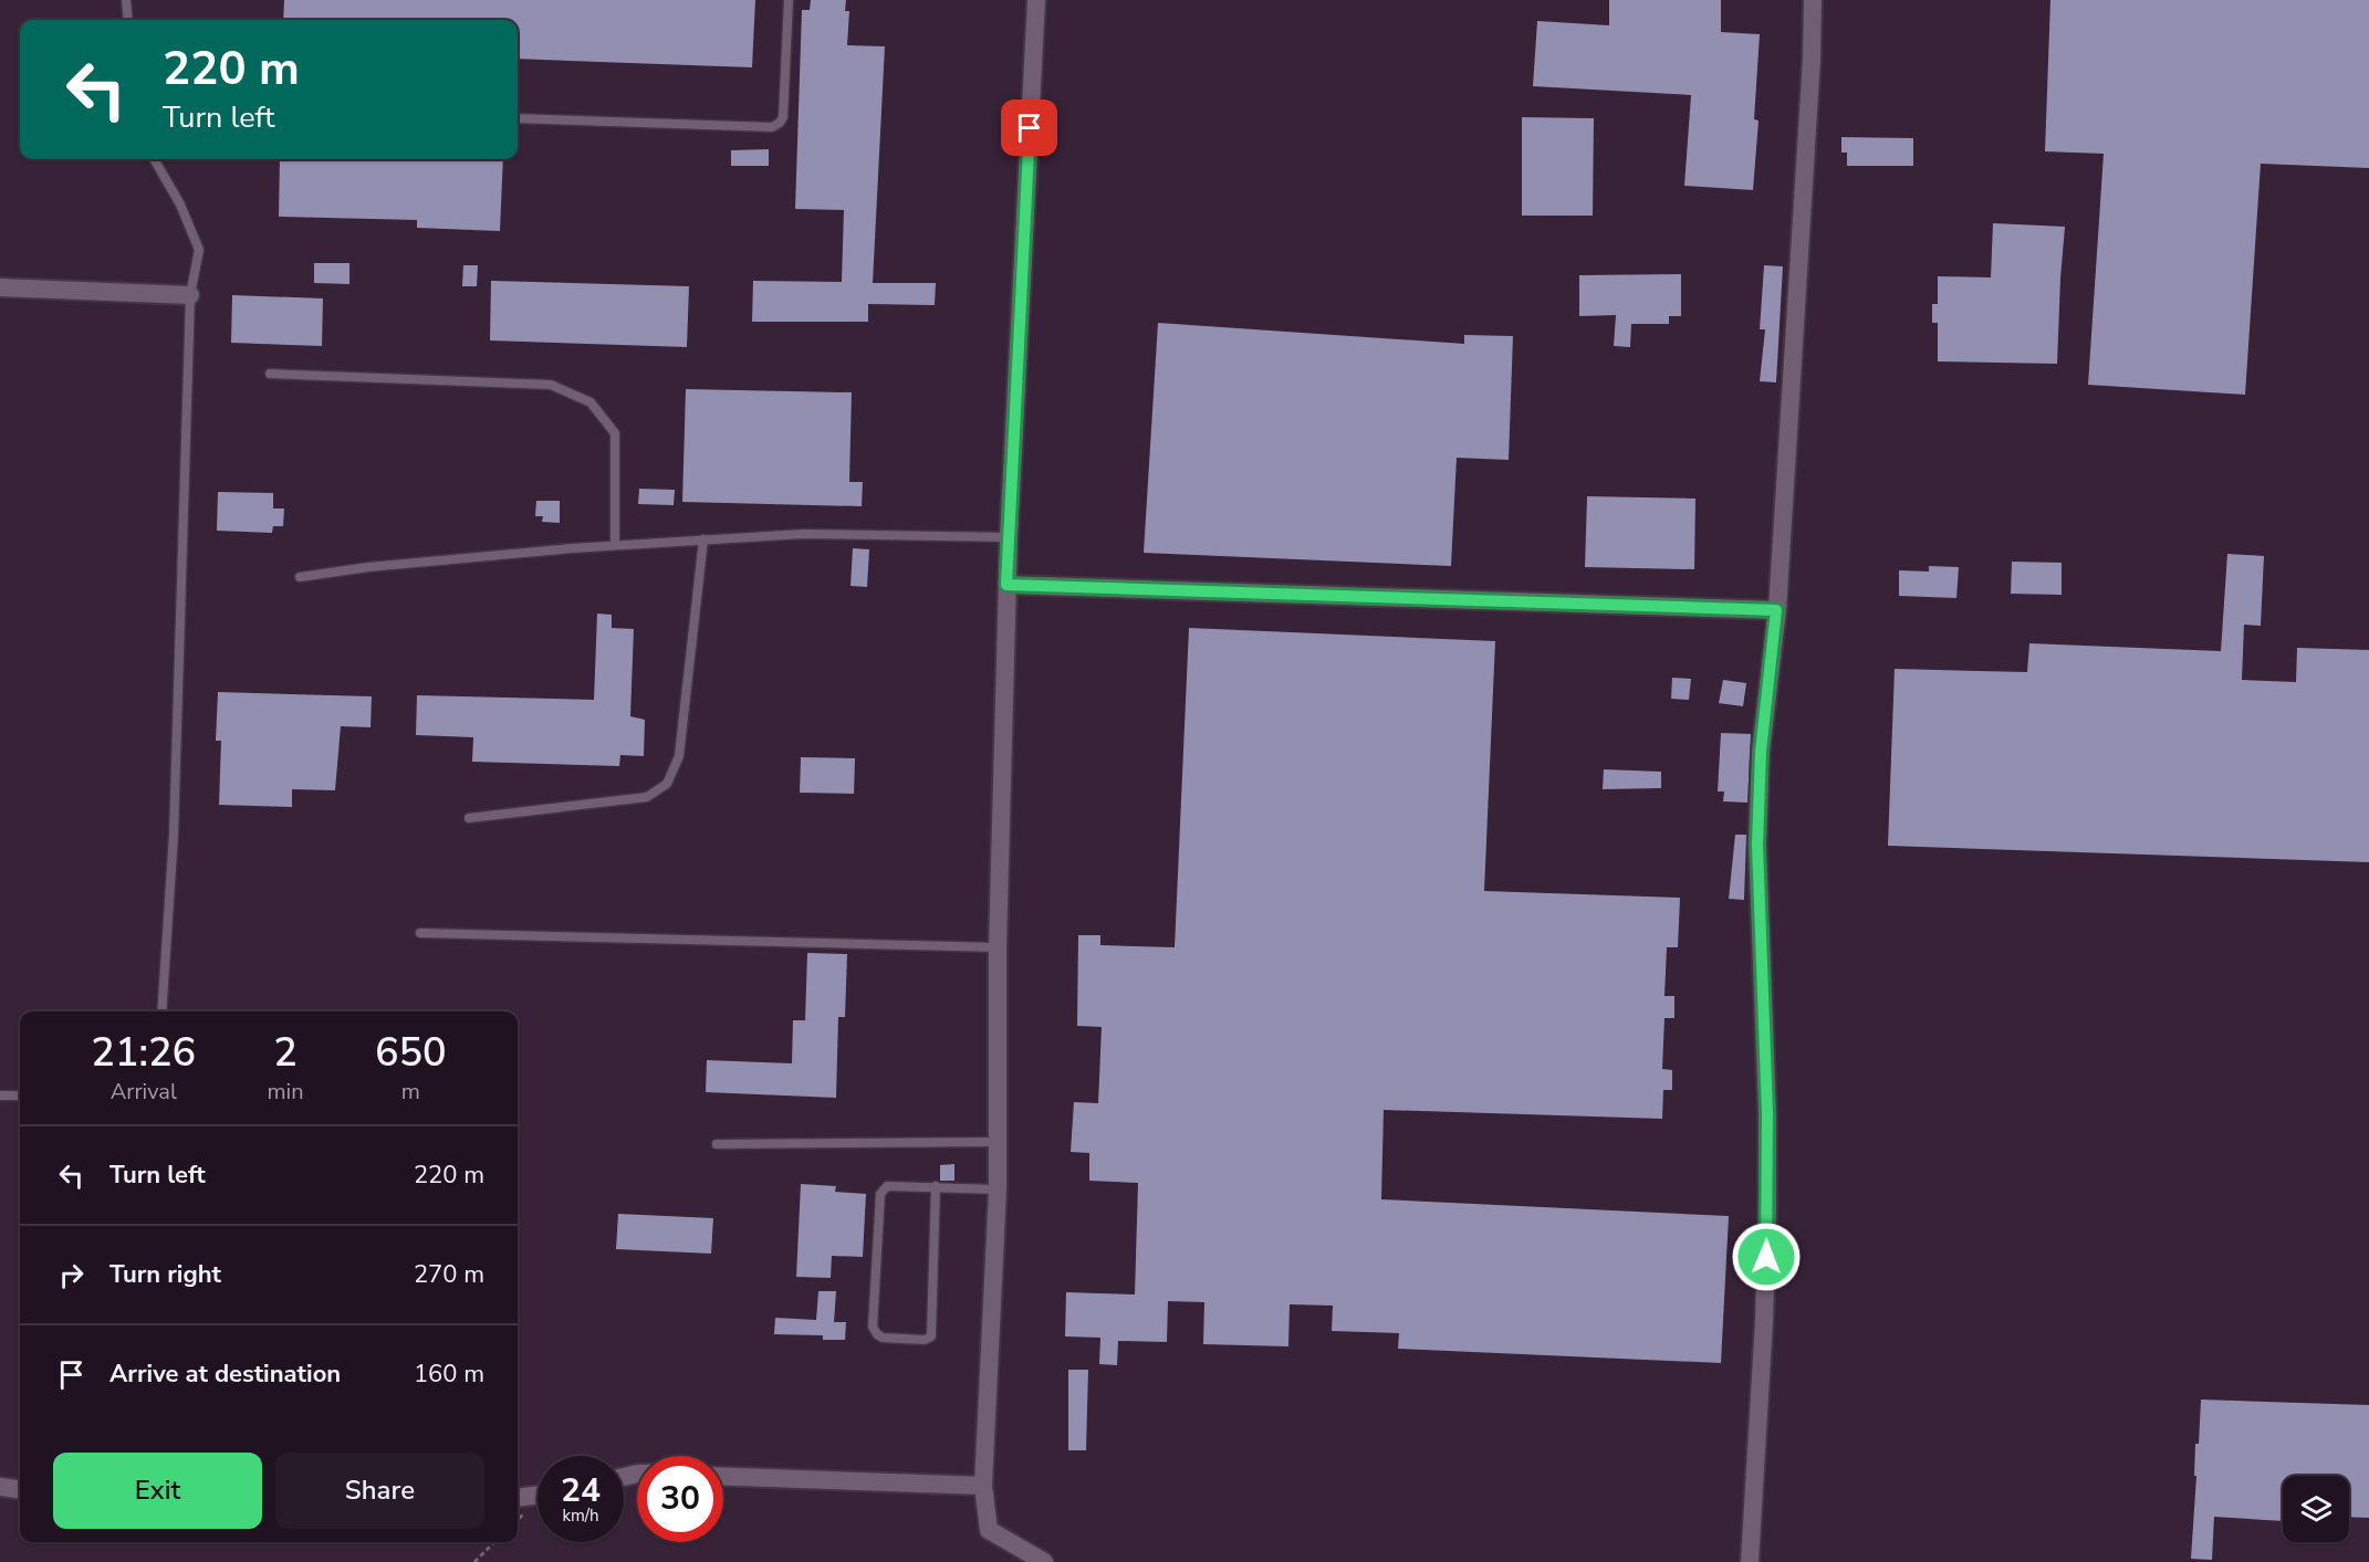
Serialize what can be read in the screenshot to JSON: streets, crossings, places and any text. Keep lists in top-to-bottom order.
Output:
{
  "page": {
    "turn": ["220 m", "Turn left"],
    "eta": [
      "21:26",
      "Arrival",
      "2",
      "min",
      "650",
      "m"
    ],
    "list": [
      {
        "name": "Turn left",
        "value": "220 m"
      },
      {
        "name": "Turn right",
        "value": "270 m"
      },
      {
        "name": "Arrive at destination",
        "value": "160 m"
      }
    ],
    "buttons": ["Exit", "Share"],
    "speed": "24 km/h",
    "limit": "30"
  }
}
